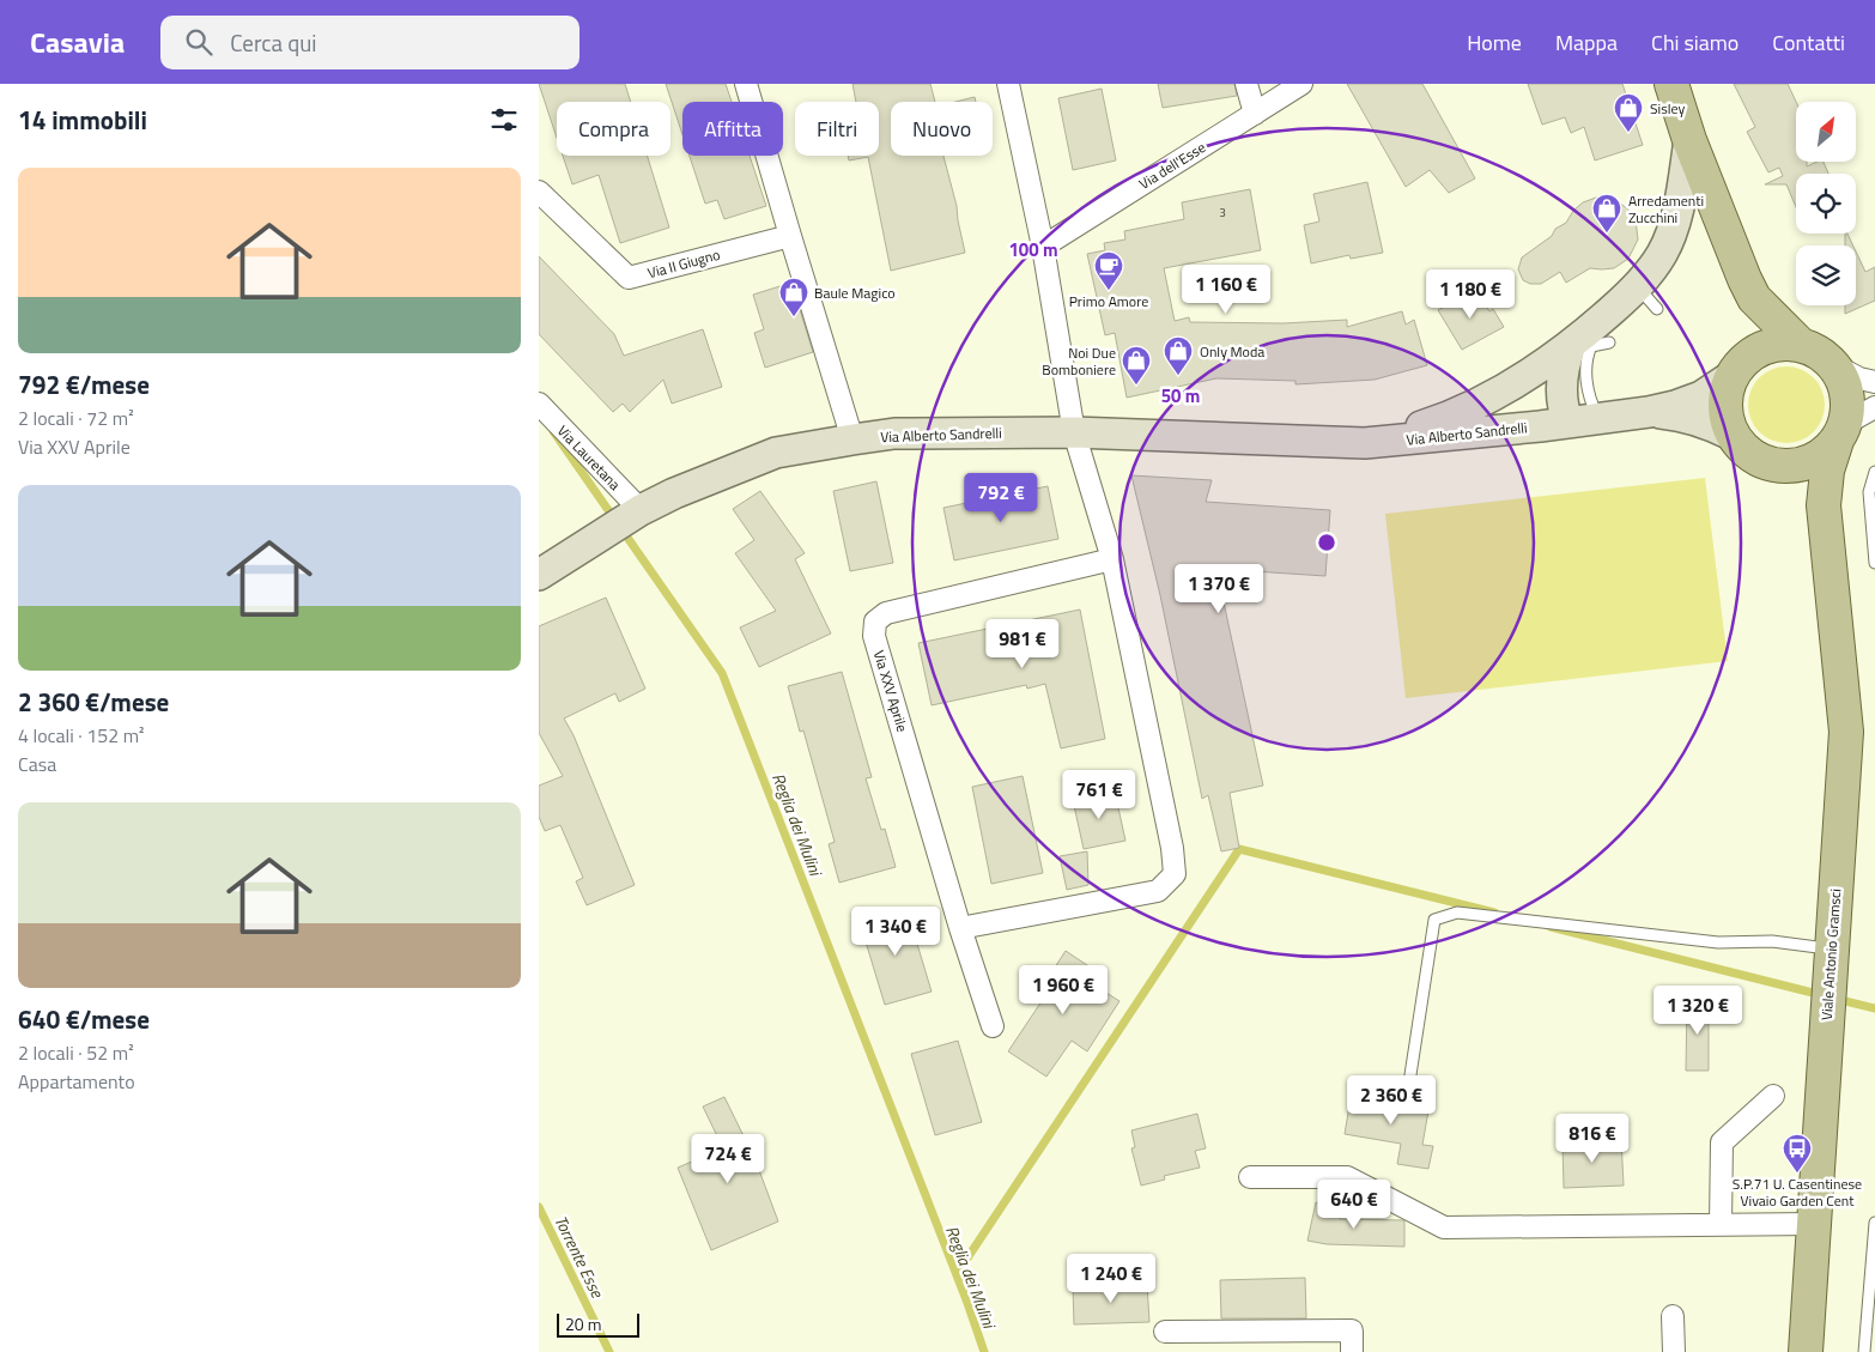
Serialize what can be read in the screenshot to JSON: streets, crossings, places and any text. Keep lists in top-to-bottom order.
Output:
{
  "streets": {
    "main road": ["Viale Antonio Gramsci"],
    "street": [
      "Via dell'Esse",
      "Via II Giugno",
      "Via Alberto Sandrelli",
      "Via Lauretana",
      "Via XXV Aprile"
    ]
  },
  "crossings": [
    ["Via Alberto Sandrelli", "Via Lauretana"],
    ["Via Alberto Sandrelli", "Viale Antonio Gramsci"]
  ],
  "water": ["Reglia dei Mulini", "Torrente Esse"],
  "places": {
    "shop": [
      "Sisley",
      "Arredamenti Zucchini",
      "Baule Magico",
      "Only Moda",
      "Noi Due Bomboniere"
    ],
    "cafe": ["Primo Amore"],
    "bus stop": ["S.P.71 U. Casentinese Vivaio Garden Cent"]
  },
  "house_numbers": ["3"],
  "scale_bar": "20 m",
  "north": "top right",
  "page": {
    "header": "Casavia",
    "search": "Cerca qui",
    "nav": [
      "Home",
      "Mappa",
      "Chi siamo",
      "Contatti"
    ],
    "heading": "14 immobili",
    "chip": [
      "Compra",
      "Affitta",
      "Filtri",
      "Nuovo"
    ],
    "list": [
      {
        "name": "792 €/mese",
        "note": "2 locali · 72 m² · Via XXV Aprile"
      },
      {
        "name": "2 360 €/mese",
        "note": "4 locali · 152 m² · Casa"
      },
      {
        "name": "640 €/mese",
        "note": "2 locali · 52 m² · Appartamento"
      }
    ],
    "price": [
      "1 160 €",
      "1 180 €",
      "792 €",
      "1 370 €",
      "981 €",
      "761 €",
      "1 340 €",
      "1 960 €",
      "1 320 €",
      "2 360 €",
      "816 €",
      "724 €",
      "640 €",
      "1 240 €"
    ],
    "scale": "20 m"
  },
  "rings": ["100 m", "50 m"]
}
